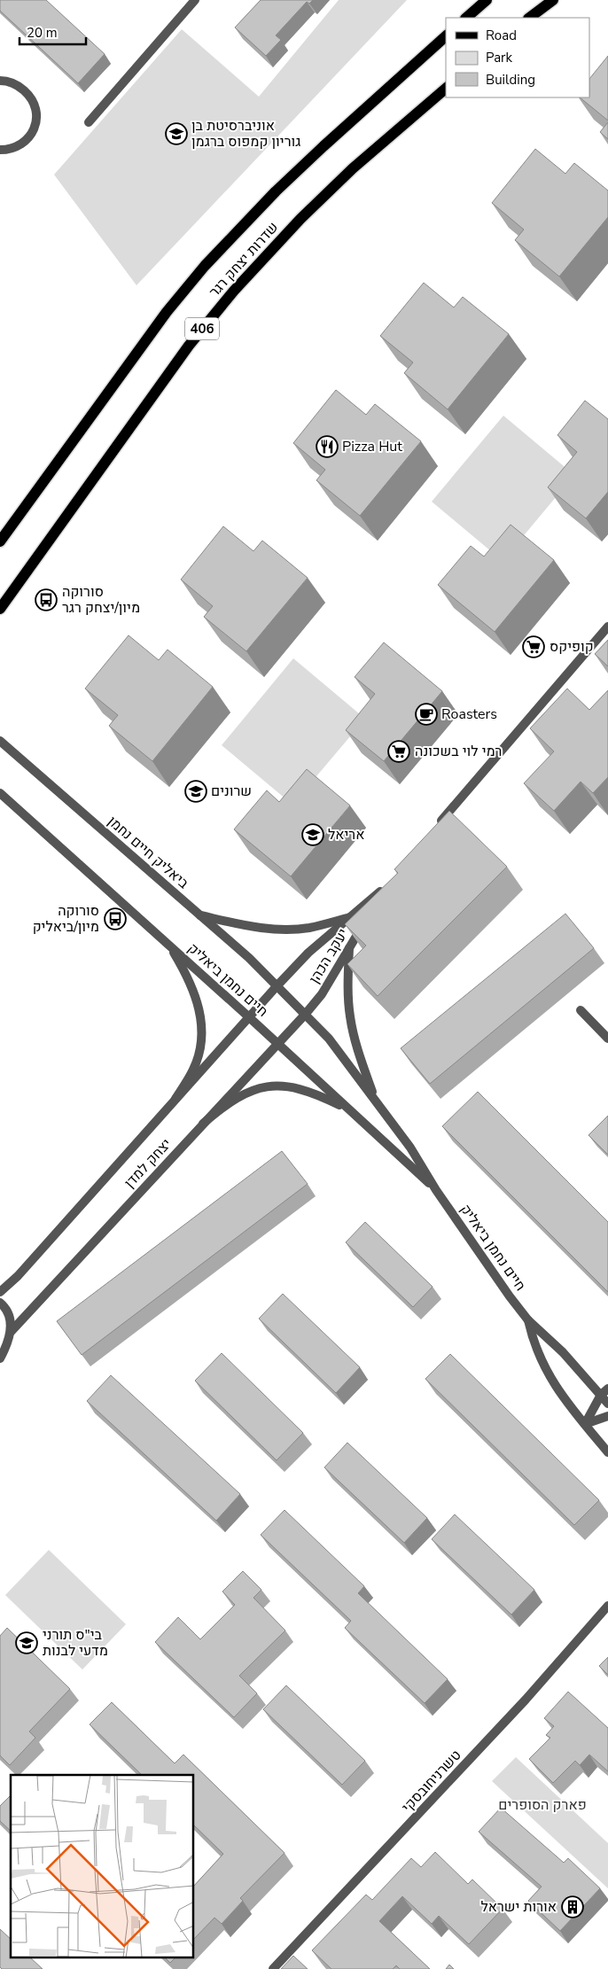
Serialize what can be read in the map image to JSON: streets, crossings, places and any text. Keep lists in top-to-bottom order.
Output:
{
  "streets": {
    "main road": ["שדרות יצחק רגר", "406"],
    "street": [
      "ביאליק חיים נחמן",
      "יעקב הכהן",
      "חיים נחמן ביאליק",
      "יצחק למדן",
      "טשרניחובסקי"
    ]
  },
  "crossings": [
    ["ביאליק חיים נחמן", "יעקב הכהן"],
    ["ביאליק חיים נחמן", "חיים נחמן ביאליק"],
    ["ביאליק חיים נחמן", "יצחק למדן"],
    ["יעקב הכהן", "חיים נחמן ביאליק"],
    ["יעקב הכהן", "יצחק למדן"],
    ["חיים נחמן ביאליק", "יצחק למדן"]
  ],
  "parks": ["פארק הסופרים"],
  "places": {
    "school or university": [
      "אוניברסיטת בן גוריון קמפוס ברגמן",
      "שרונים",
      "אריאל",
      "בי\"ס תורני מדעי לבנות"
    ],
    "restaurant": ["Pizza Hut"],
    "bus stop": ["סורוקה מיון/יצחק רגר", "סורוקה מיון/ביאליק"],
    "supermarket": ["קופיקס", "רמי לוי בשכונה"],
    "cafe": ["Roasters"],
    "building": ["אורות ישראל"]
  },
  "legend": ["Road", "Park", "Building"],
  "scale_bar": "20 m"
}
